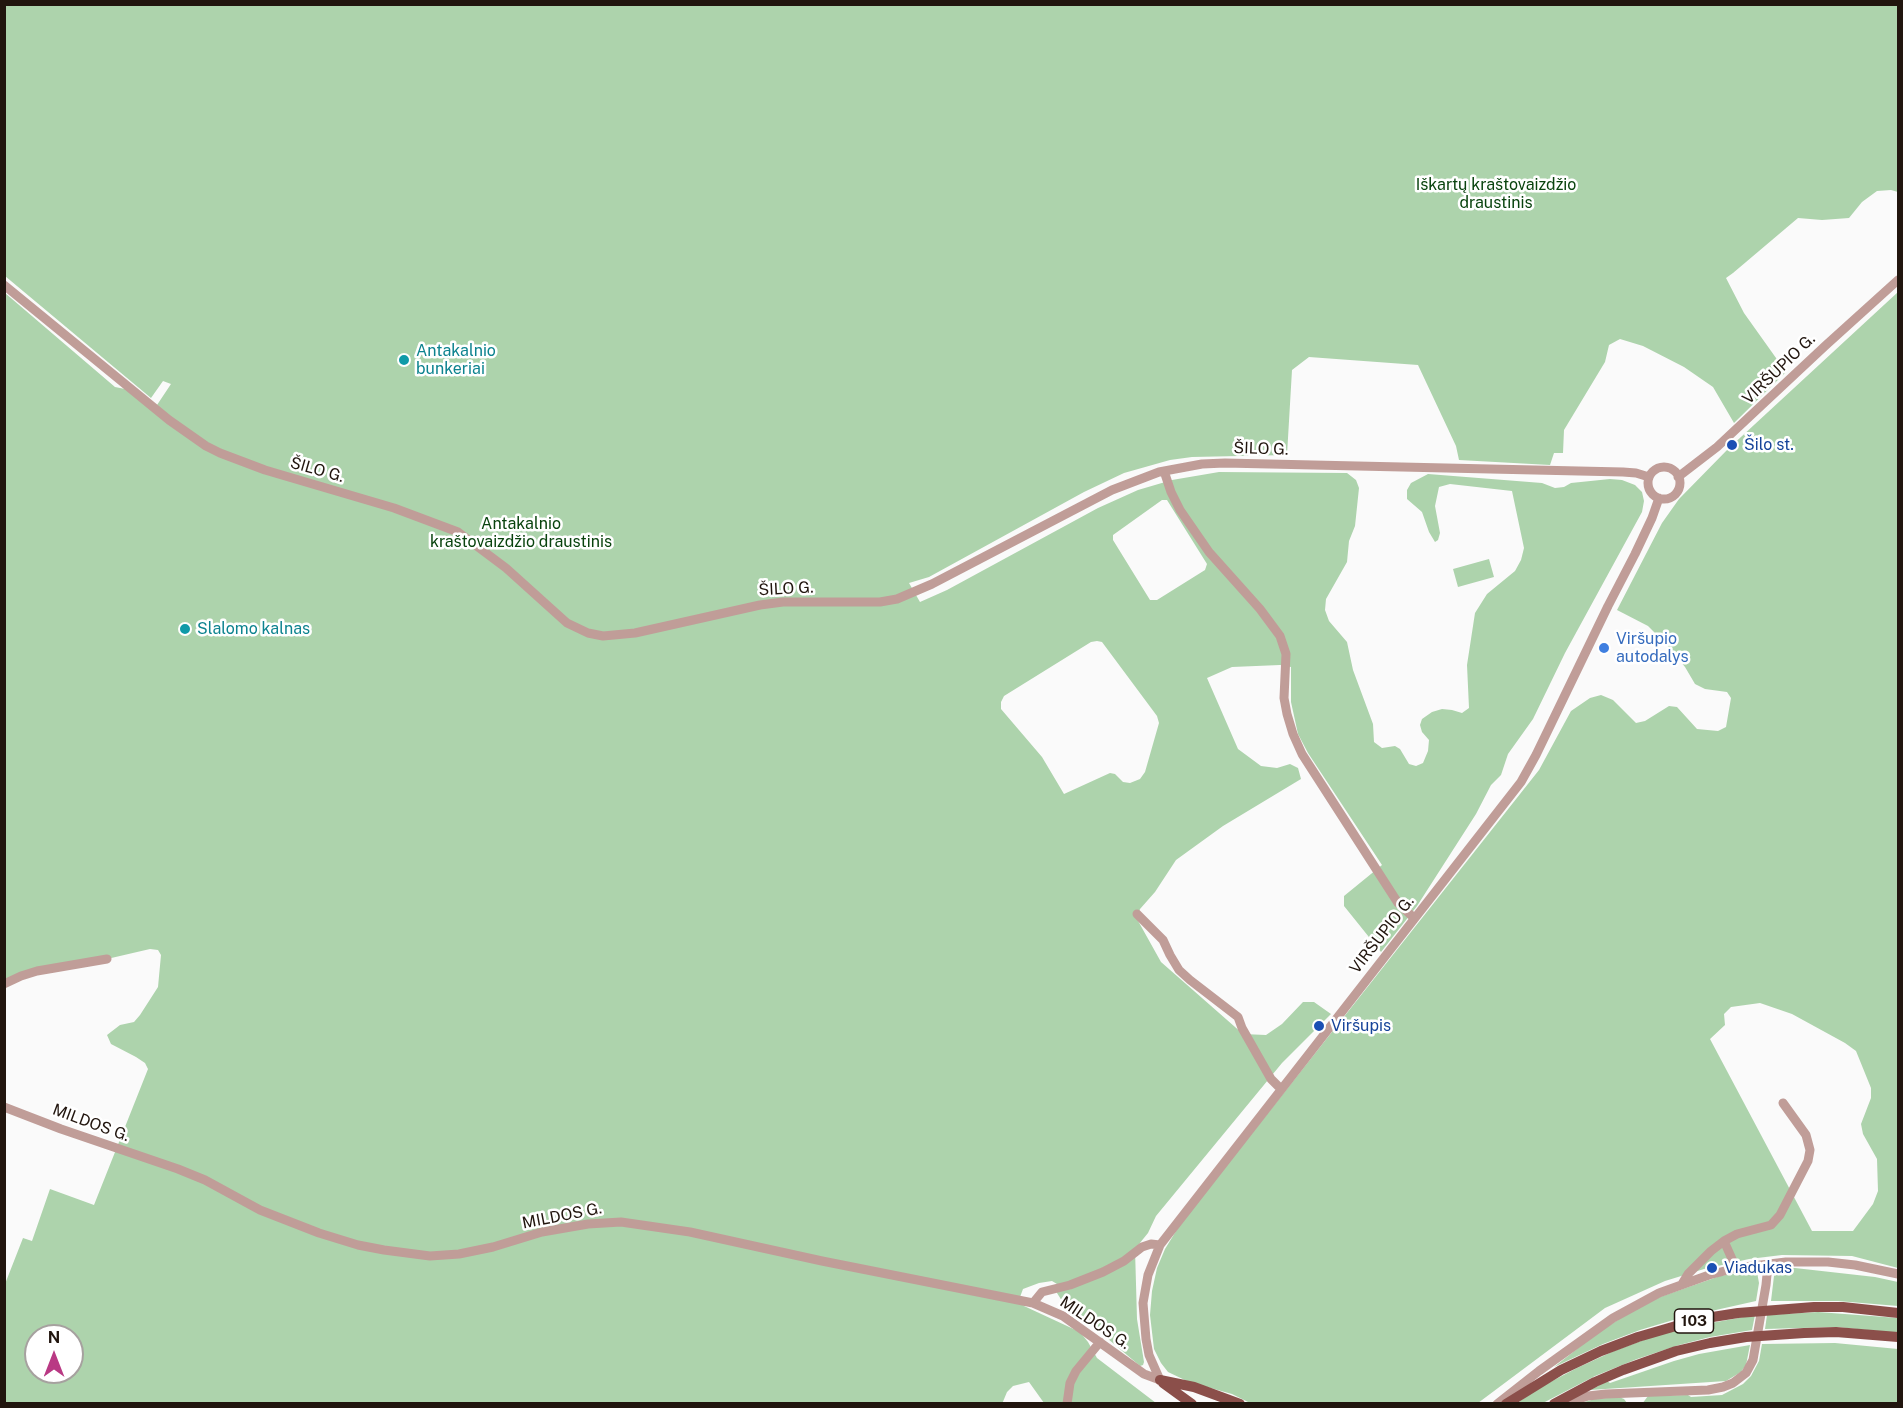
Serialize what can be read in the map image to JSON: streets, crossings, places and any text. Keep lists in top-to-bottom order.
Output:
{
  "streets": {
    "main road": ["103"],
    "street": ["VIRŠUPIO G.", "ŠILO G.", "MILDOS G."]
  },
  "crossings": [
    ["VIRŠUPIO G.", "ŠILO G."],
    ["VIRŠUPIO G.", "MILDOS G."]
  ],
  "parks": ["Iškartų kraštovaizdžio draustinis", "Antakalnio kraštovaizdžio draustinis"],
  "places": [
    "Antakalnio bunkeriai",
    "Šilo st.",
    "Slalomo kalnas",
    "Viršupio autodalys",
    "Viršupis",
    "Viadukas"
  ],
  "north": "top"
}
